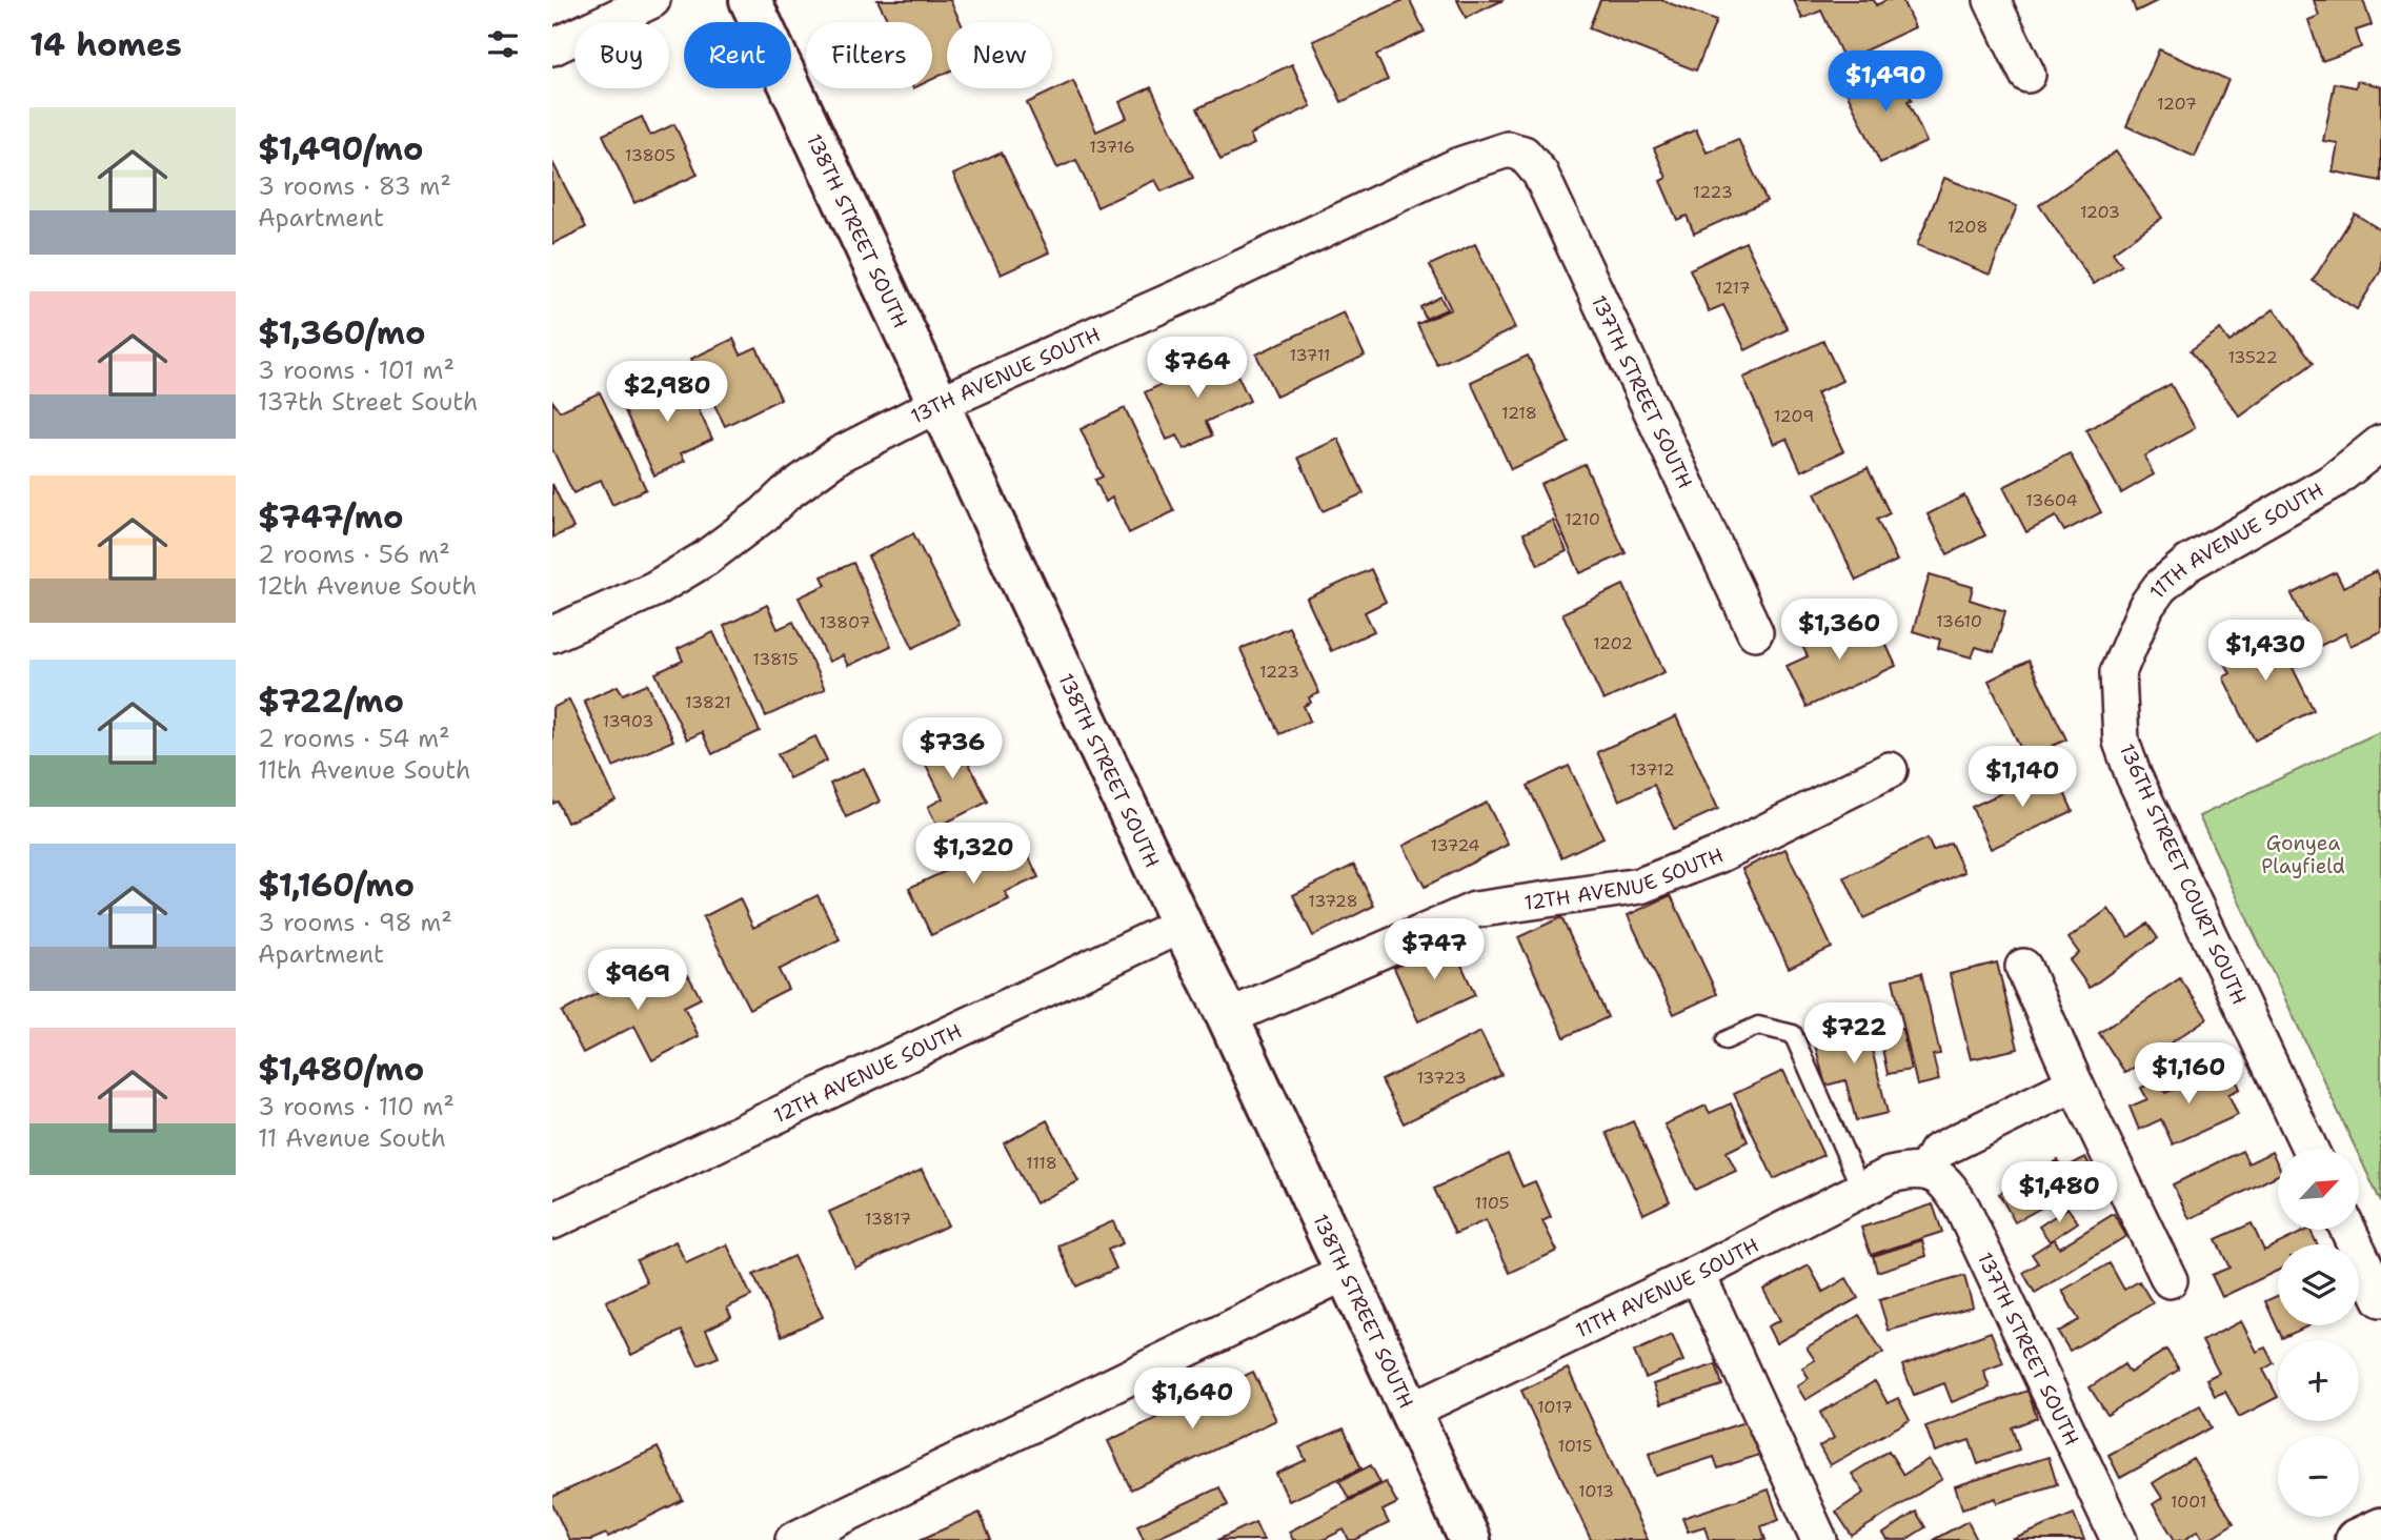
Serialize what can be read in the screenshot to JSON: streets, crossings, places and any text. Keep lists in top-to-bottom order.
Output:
{
  "streets": {
    "street": [
      "138TH STREET SOUTH",
      "13TH AVENUE SOUTH",
      "137TH STREET SOUTH",
      "11TH AVENUE SOUTH",
      "136TH STREET COURT SOUTH",
      "12TH AVENUE SOUTH"
    ]
  },
  "crossings": [
    ["138TH STREET SOUTH", "13TH AVENUE SOUTH"],
    ["138TH STREET SOUTH", "11TH AVENUE SOUTH"],
    ["138TH STREET SOUTH", "12TH AVENUE SOUTH"],
    ["13TH AVENUE SOUTH", "137TH STREET SOUTH"],
    ["137TH STREET SOUTH", "11TH AVENUE SOUTH"],
    ["11TH AVENUE SOUTH", "136TH STREET COURT SOUTH"]
  ],
  "parks": ["Gonyea Playfield"],
  "house_numbers": [
    "1207",
    "13716",
    "13805",
    "1223",
    "1203",
    "1208",
    "1217",
    "13711",
    "13522",
    "1218",
    "1209",
    "13604",
    "1210",
    "13610",
    "13807",
    "1202",
    "13815",
    "1223",
    "13821",
    "13903",
    "13712",
    "13724",
    "13728",
    "13723",
    "1118",
    "1105",
    "13817",
    "1017",
    "1015",
    "1013",
    "1001"
  ],
  "north": "top right",
  "page": {
    "heading": "14 homes",
    "chip": [
      "Buy",
      "Rent",
      "Filters",
      "New"
    ],
    "price": [
      "$1,490",
      "$764",
      "$2,980",
      "$1,360",
      "$1,430",
      "$736",
      "$1,140",
      "$1,320",
      "$747",
      "$969",
      "$722",
      "$1,160",
      "$1,480",
      "$1,640"
    ],
    "list": [
      {
        "name": "$1,490/mo",
        "note": "3 rooms · 83 m² · Apartment"
      },
      {
        "name": "$1,360/mo",
        "note": "3 rooms · 101 m² · 137th Street South"
      },
      {
        "name": "$747/mo",
        "note": "2 rooms · 56 m² · 12th Avenue South"
      },
      {
        "name": "$722/mo",
        "note": "2 rooms · 54 m² · 11th Avenue South"
      },
      {
        "name": "$1,160/mo",
        "note": "3 rooms · 98 m² · Apartment"
      },
      {
        "name": "$1,480/mo",
        "note": "3 rooms · 110 m² · 11 Avenue South"
      }
    ],
    "map_buttons": ["+", "−"]
  }
}
